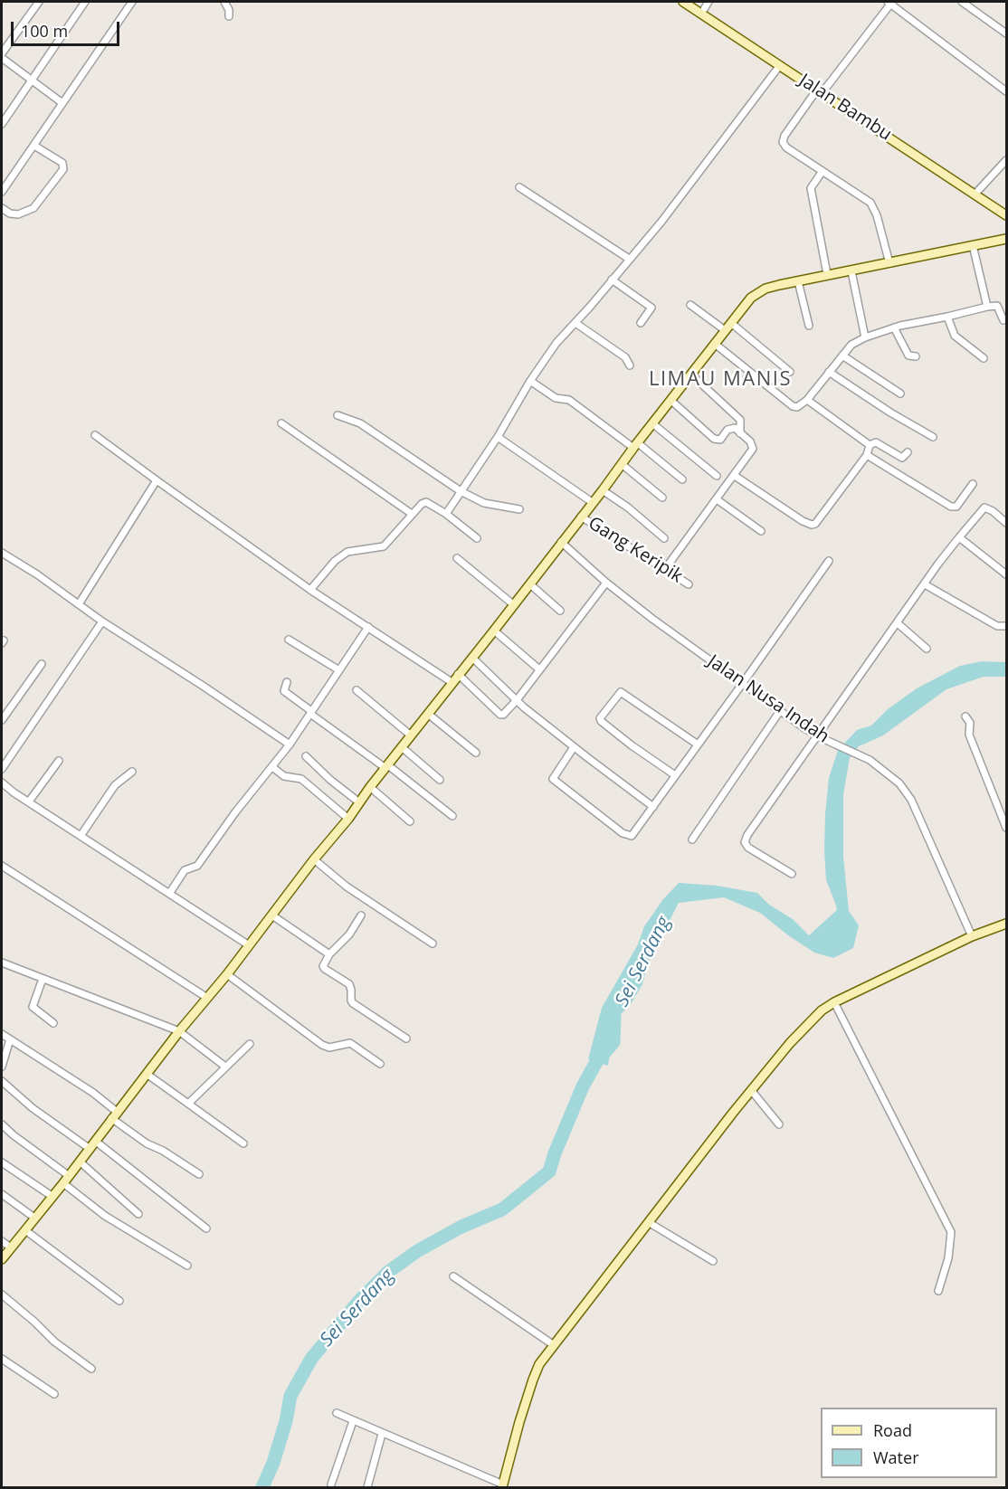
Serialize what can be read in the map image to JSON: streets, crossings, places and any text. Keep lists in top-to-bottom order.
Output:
{
  "streets": {
    "main road": ["Jalan Bambu"],
    "street": ["Gang Keripik", "Jalan Nusa Indah"]
  },
  "districts": ["LIMAU MANIS"],
  "water": ["Sei Serdang"],
  "legend": ["Road", "Water"],
  "scale_bar": "100 m"
}
